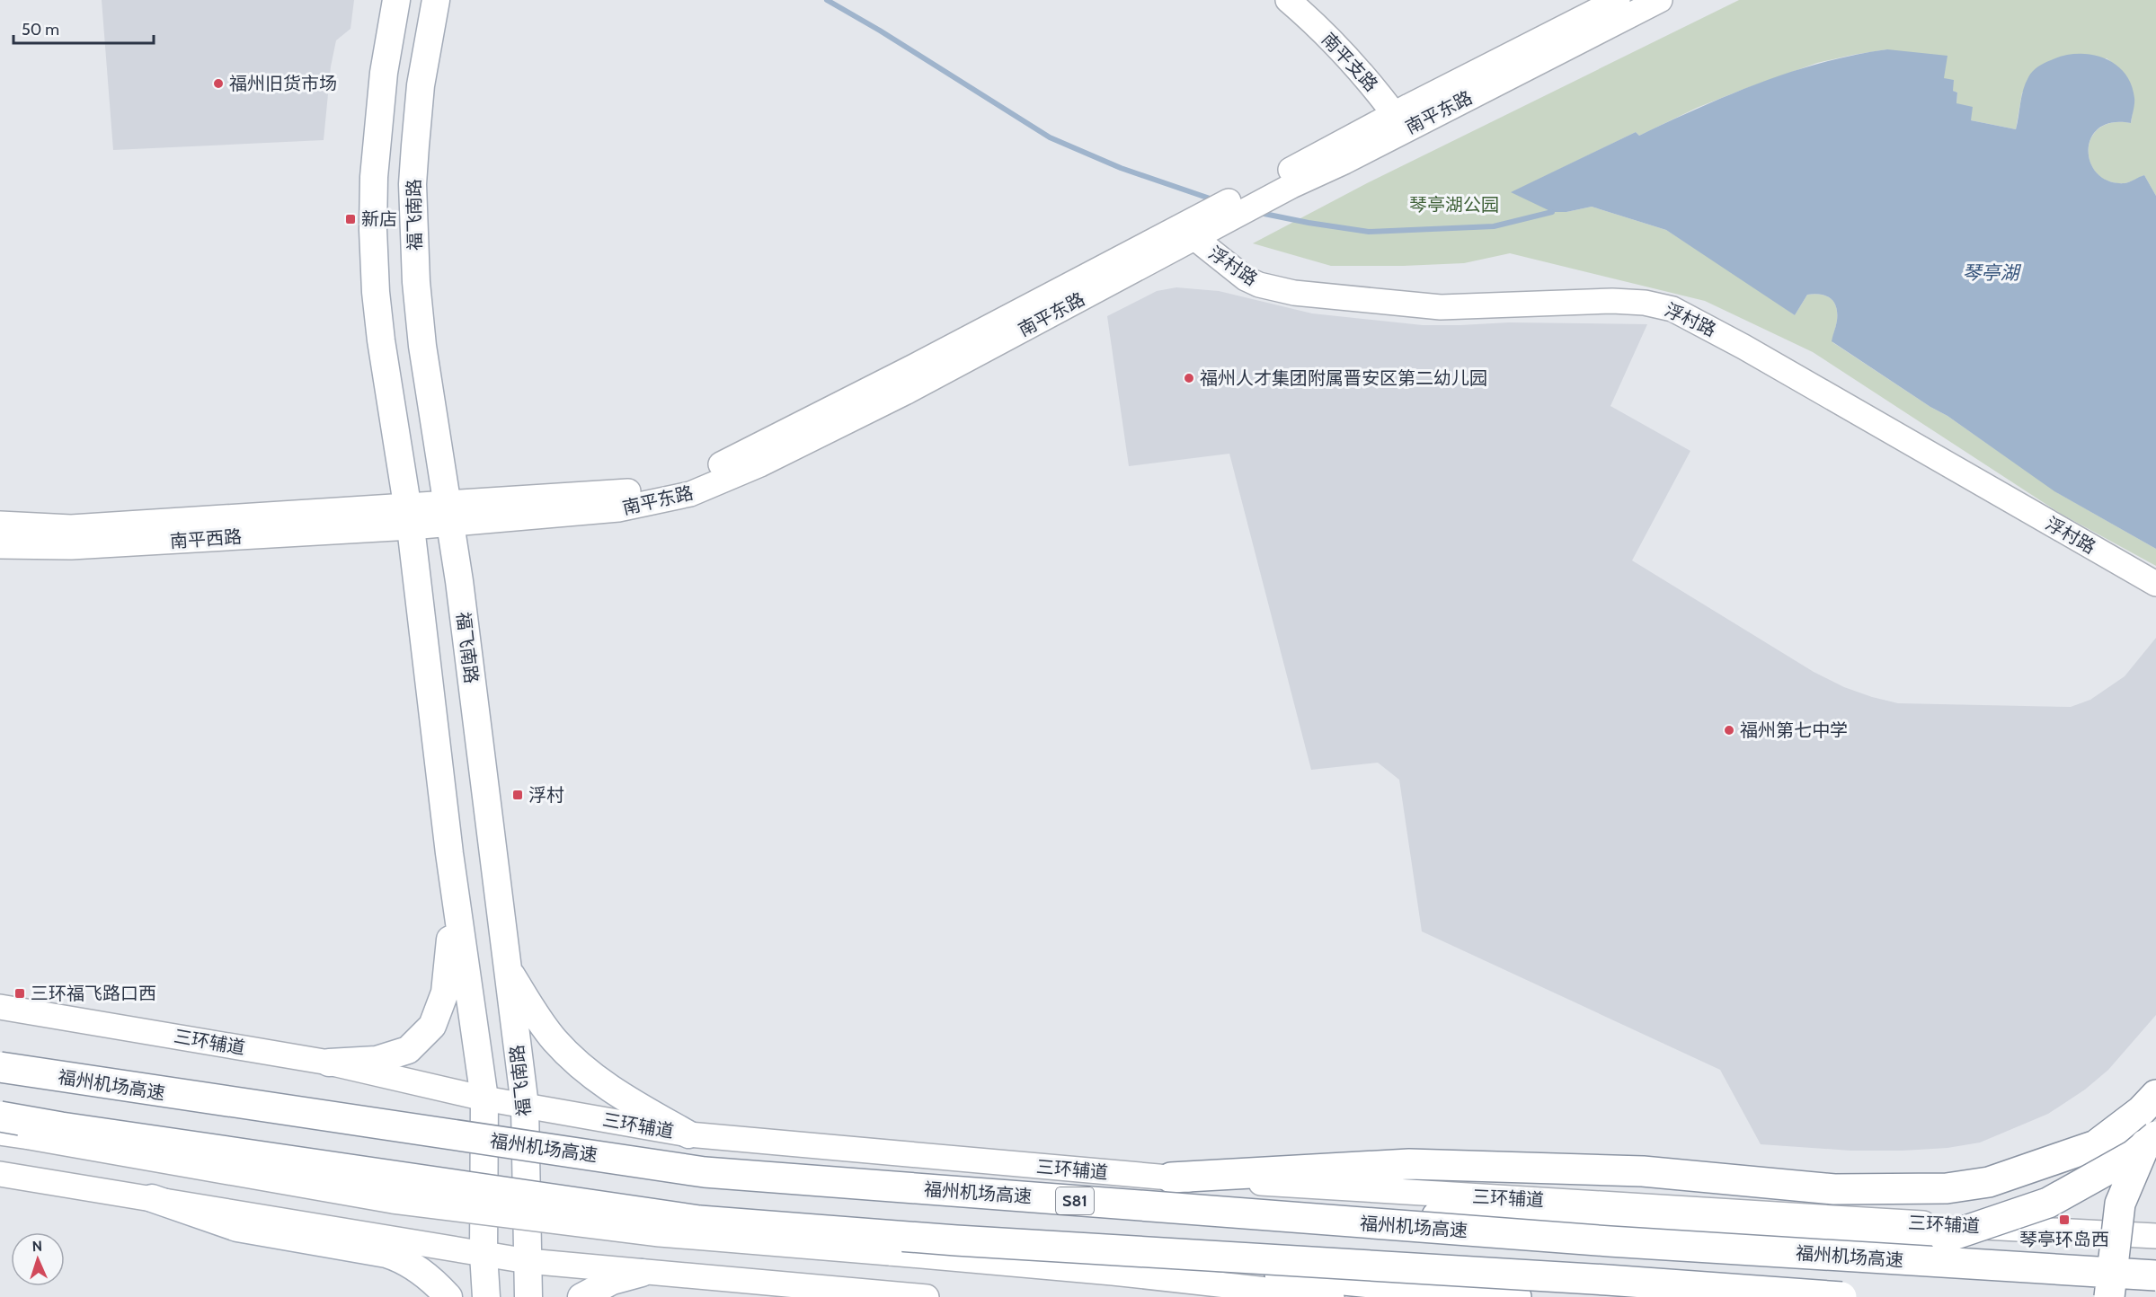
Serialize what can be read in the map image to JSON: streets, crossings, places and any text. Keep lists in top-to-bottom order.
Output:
{
  "streets": {
    "highway": ["福州机场高速", "S81"],
    "main road": [
      "南平支路",
      "南平东路",
      "福飞南路",
      "浮村路",
      "南平西路",
      "三环辅道"
    ]
  },
  "crossings": [
    ["南平支路", "南平东路"],
    ["南平东路", "福飞南路"],
    ["南平东路", "浮村路"],
    ["南平东路", "南平西路"],
    ["福飞南路", "三环辅道"]
  ],
  "water": ["琴亭湖"],
  "parks": ["琴亭湖公园"],
  "places": {
    "other": ["福州旧货市场", "福州人才集团附属晋安区第二幼儿园", "福州第七中学"],
    "transit": [
      "新店",
      "浮村",
      "三环福飞路口西",
      "琴亭环岛西"
    ]
  },
  "scale_bar": "50 m",
  "north": "top"
}
